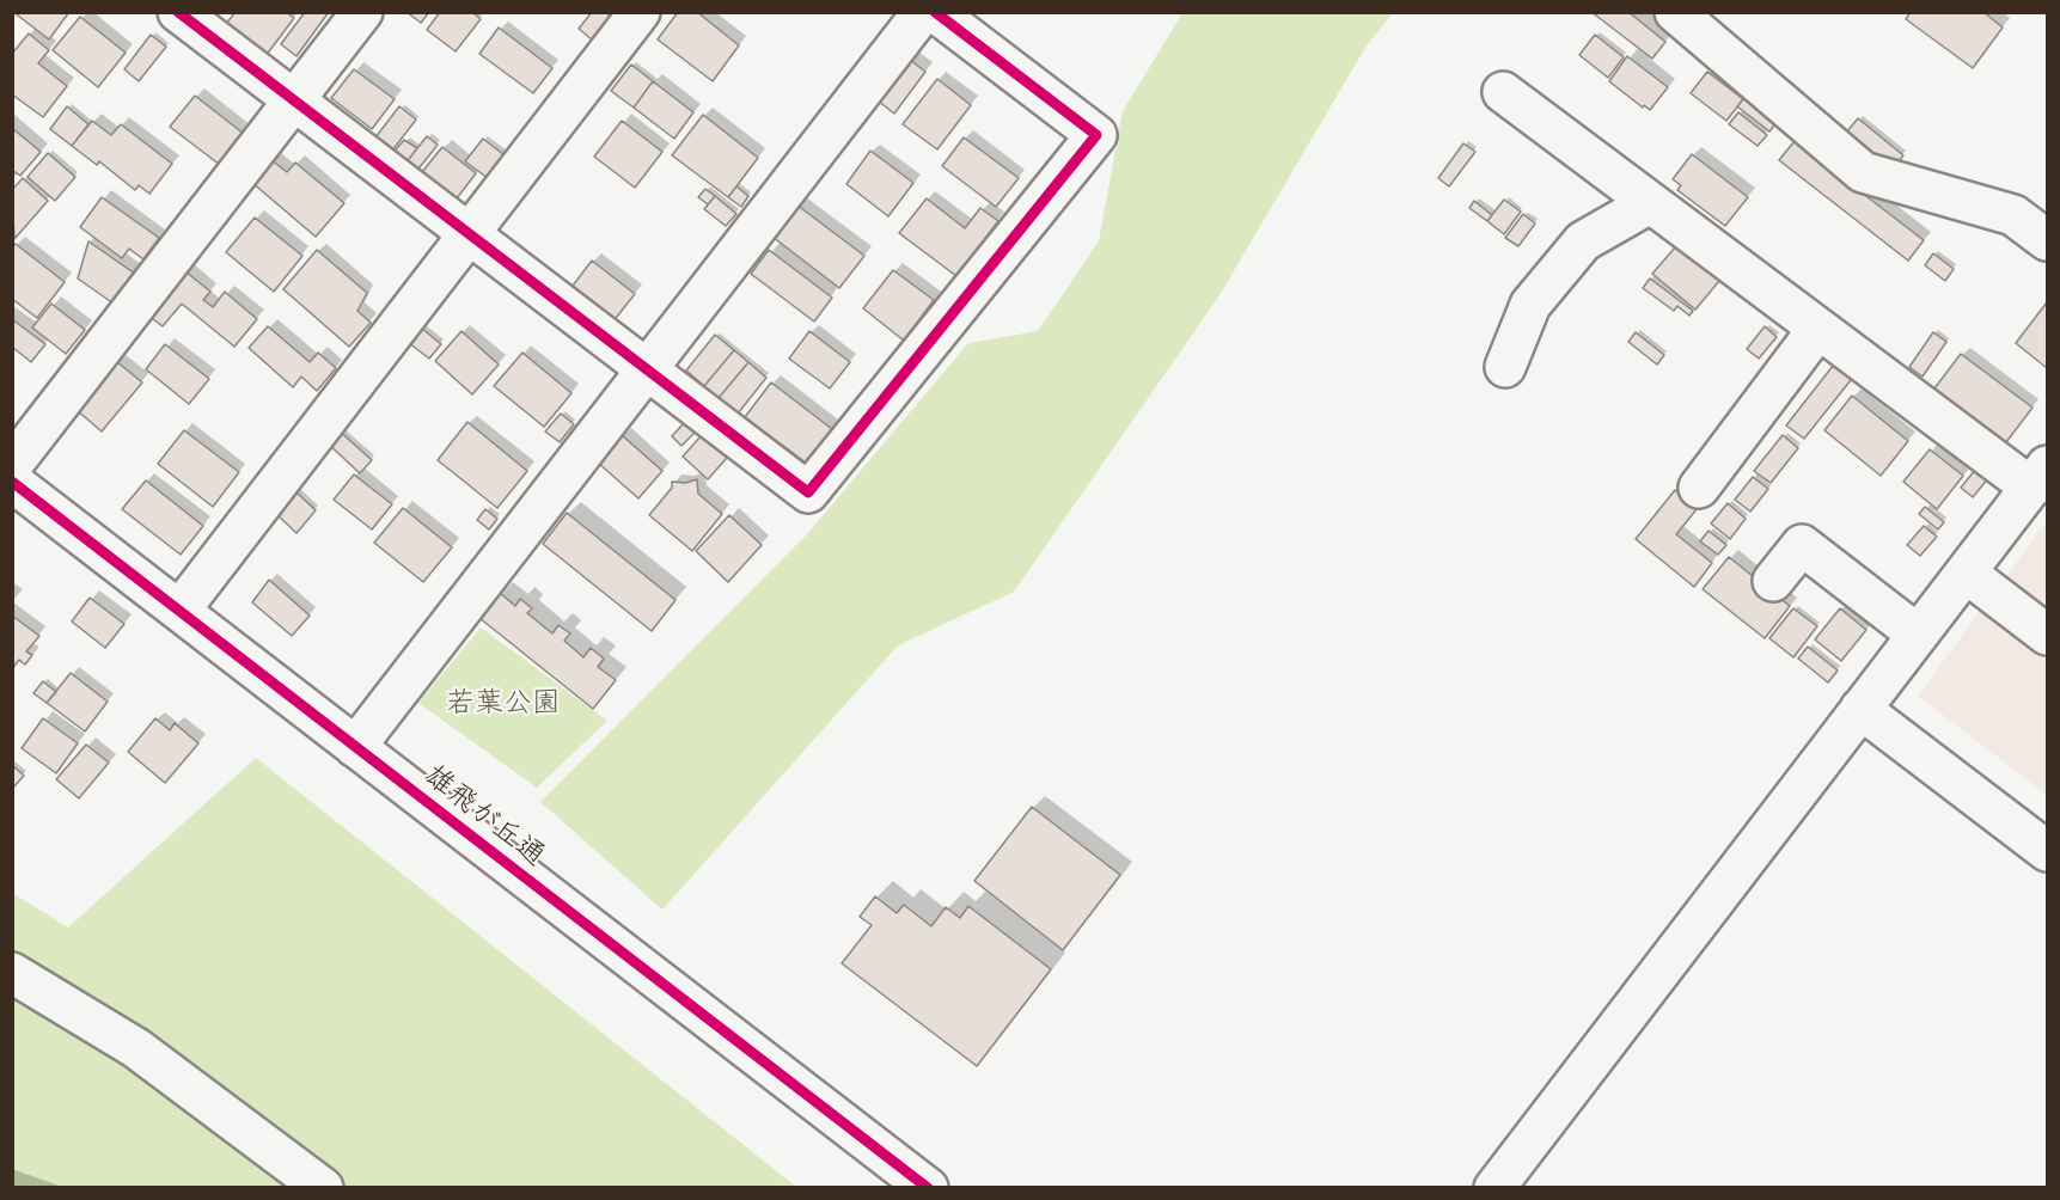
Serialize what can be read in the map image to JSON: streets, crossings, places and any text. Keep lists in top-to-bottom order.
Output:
{
  "streets": {
    "street": ["雄飛が丘通"]
  },
  "parks": ["若葉公園"]
}
